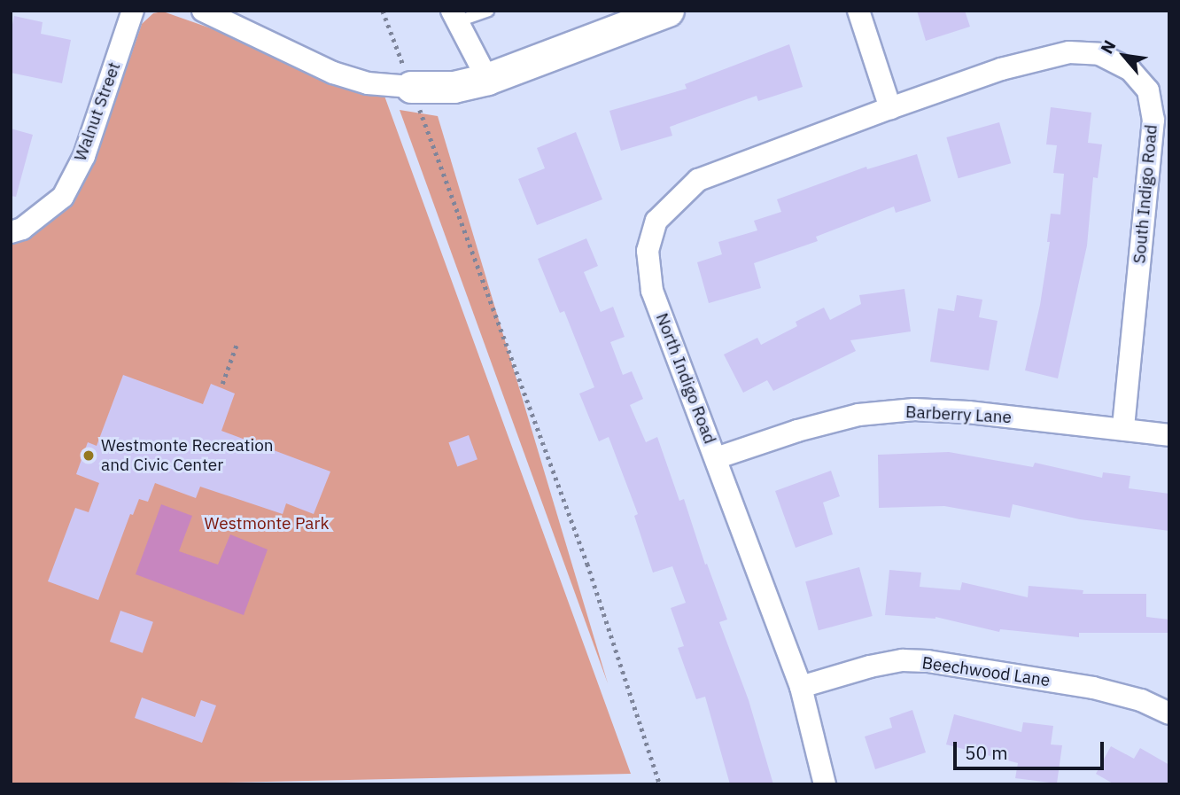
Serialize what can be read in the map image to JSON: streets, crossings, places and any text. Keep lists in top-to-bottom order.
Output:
{
  "streets": {
    "street": [
      "Walnut Street",
      "South Indigo Road",
      "North Indigo Road",
      "Barberry Lane",
      "Beechwood Lane"
    ]
  },
  "crossings": [
    ["South Indigo Road", "North Indigo Road"],
    ["South Indigo Road", "Barberry Lane"],
    ["North Indigo Road", "Barberry Lane"],
    ["North Indigo Road", "Beechwood Lane"]
  ],
  "parks": ["Westmonte Park"],
  "places": ["Westmonte Recreation and Civic Center"],
  "scale_bar": "50 m",
  "north": "top left"
}
